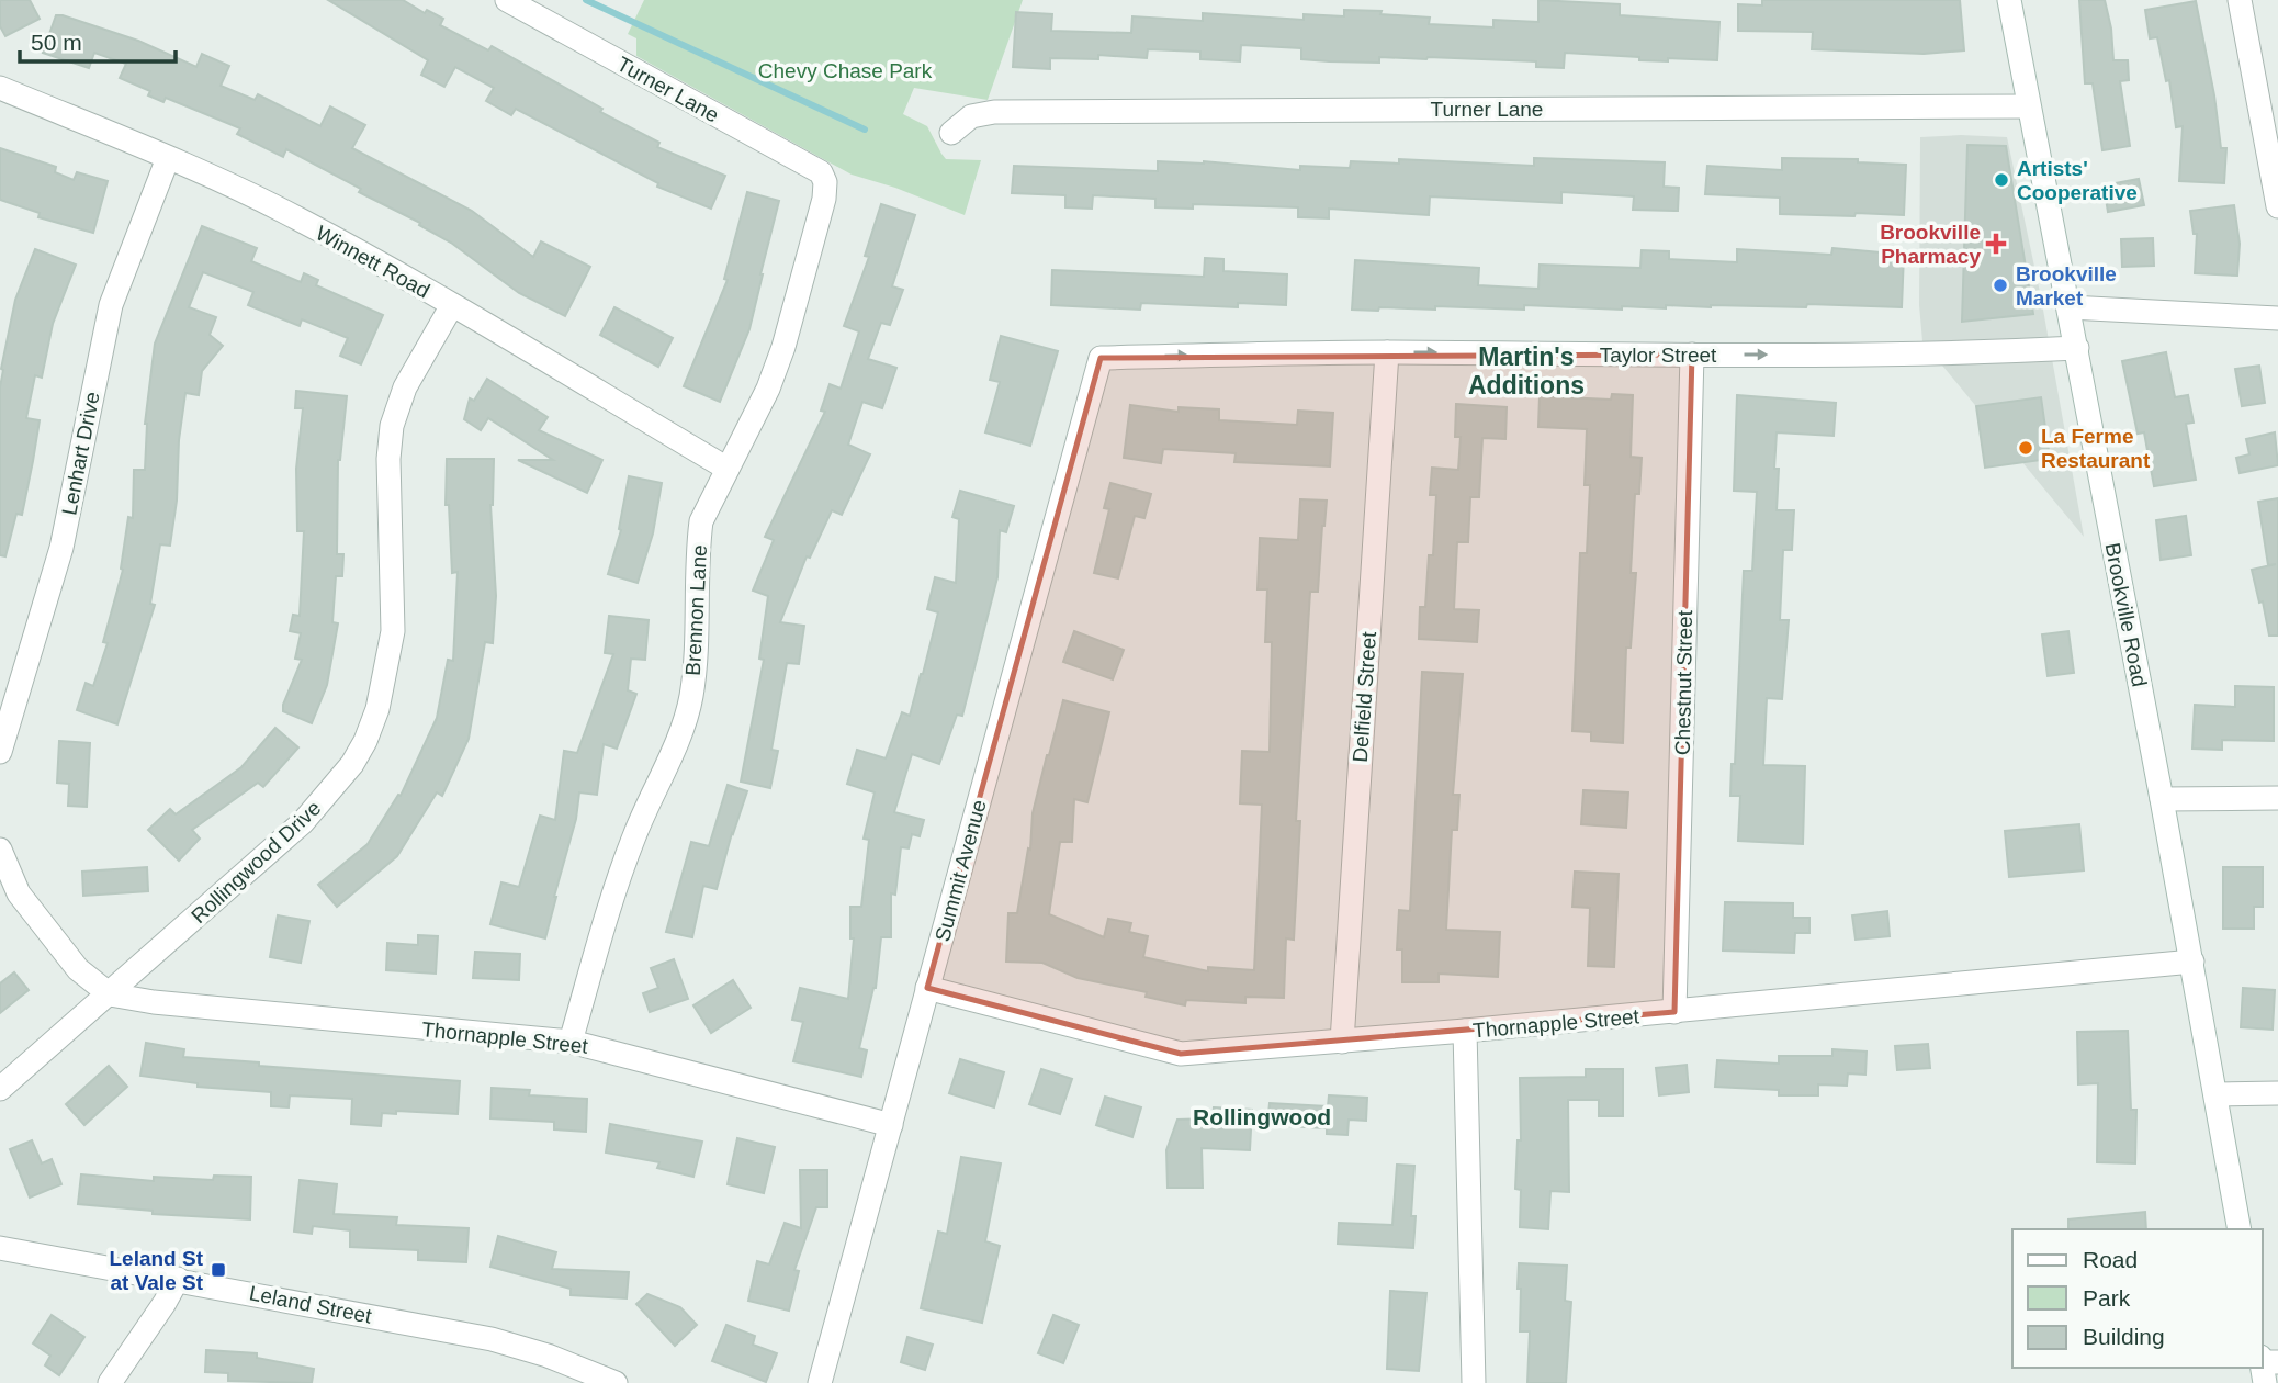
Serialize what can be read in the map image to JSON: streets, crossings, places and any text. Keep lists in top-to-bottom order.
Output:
{
  "streets": {
    "street": [
      "Turner Lane",
      "Winnett Road",
      "Taylor Street",
      "Lenhart Drive",
      "Brennon Lane",
      "Brookville Road",
      "Chestnut Street",
      "Delfield Street",
      "Rollingwood Drive",
      "Summit Avenue",
      "Thornapple Street",
      "Leland Street"
    ]
  },
  "crossings": [
    ["Turner Lane", "Brennon Lane"],
    ["Turner Lane", "Brookville Road"],
    ["Winnett Road", "Lenhart Drive"],
    ["Winnett Road", "Brennon Lane"],
    ["Winnett Road", "Rollingwood Drive"],
    ["Taylor Street", "Brookville Road"],
    ["Taylor Street", "Chestnut Street"],
    ["Taylor Street", "Delfield Street"],
    ["Taylor Street", "Summit Avenue"],
    ["Brennon Lane", "Thornapple Street"],
    ["Brookville Road", "Thornapple Street"],
    ["Chestnut Street", "Thornapple Street"],
    ["Delfield Street", "Thornapple Street"],
    ["Rollingwood Drive", "Thornapple Street"],
    ["Summit Avenue", "Thornapple Street"]
  ],
  "one_way": ["Taylor Street"],
  "districts": ["Martin's Additions", "Rollingwood"],
  "parks": ["Chevy Chase Park"],
  "places": {
    "other": ["Artists' Cooperative", "Brookville Market", "La Ferme Restaurant"],
    "health": ["Brookville Pharmacy"],
    "transit": ["Leland St at Vale St"]
  },
  "legend": ["Road", "Park", "Building"],
  "scale_bar": "50 m"
}
